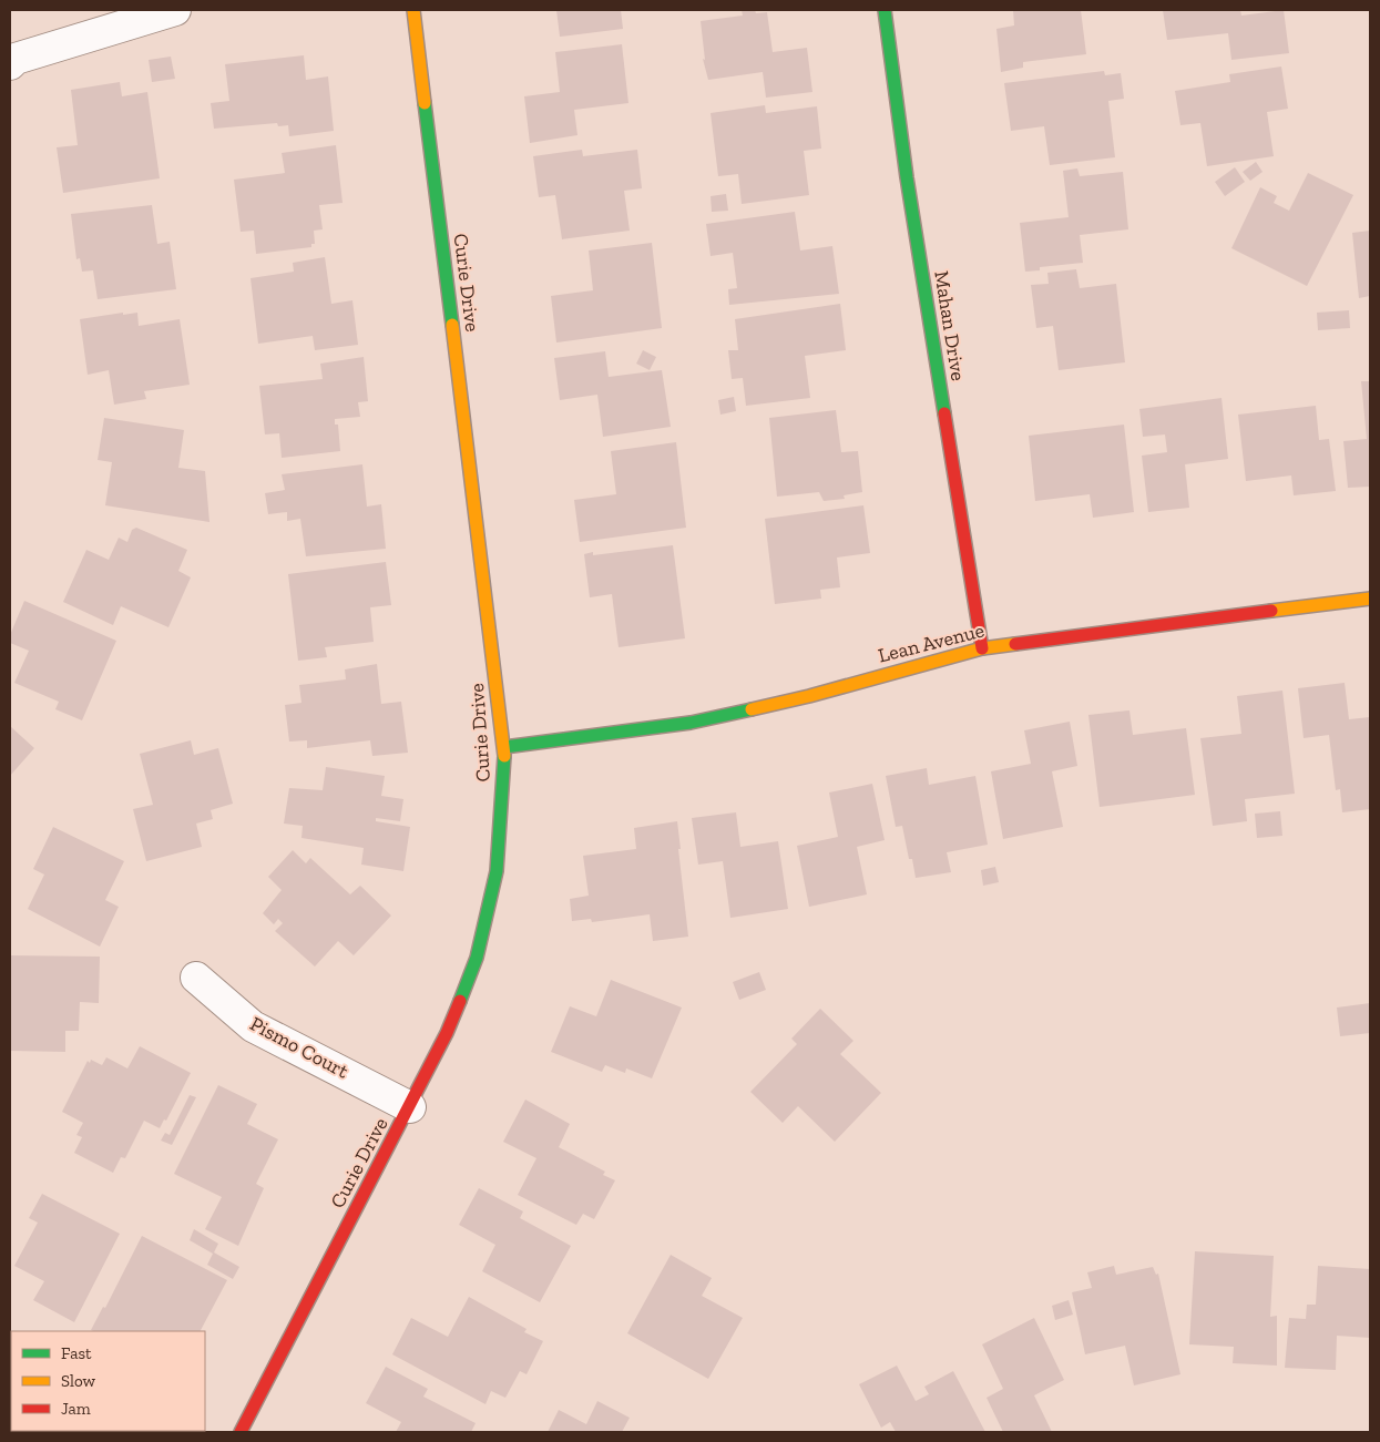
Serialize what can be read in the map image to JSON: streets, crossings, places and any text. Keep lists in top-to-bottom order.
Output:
{
  "streets": {
    "street": [
      "Curie Drive",
      "Mahan Drive",
      "Lean Avenue",
      "Pismo Court"
    ]
  },
  "crossings": [
    ["Curie Drive", "Lean Avenue"],
    ["Curie Drive", "Pismo Court"],
    ["Mahan Drive", "Lean Avenue"]
  ],
  "legend": ["Fast", "Slow", "Jam"]
}
